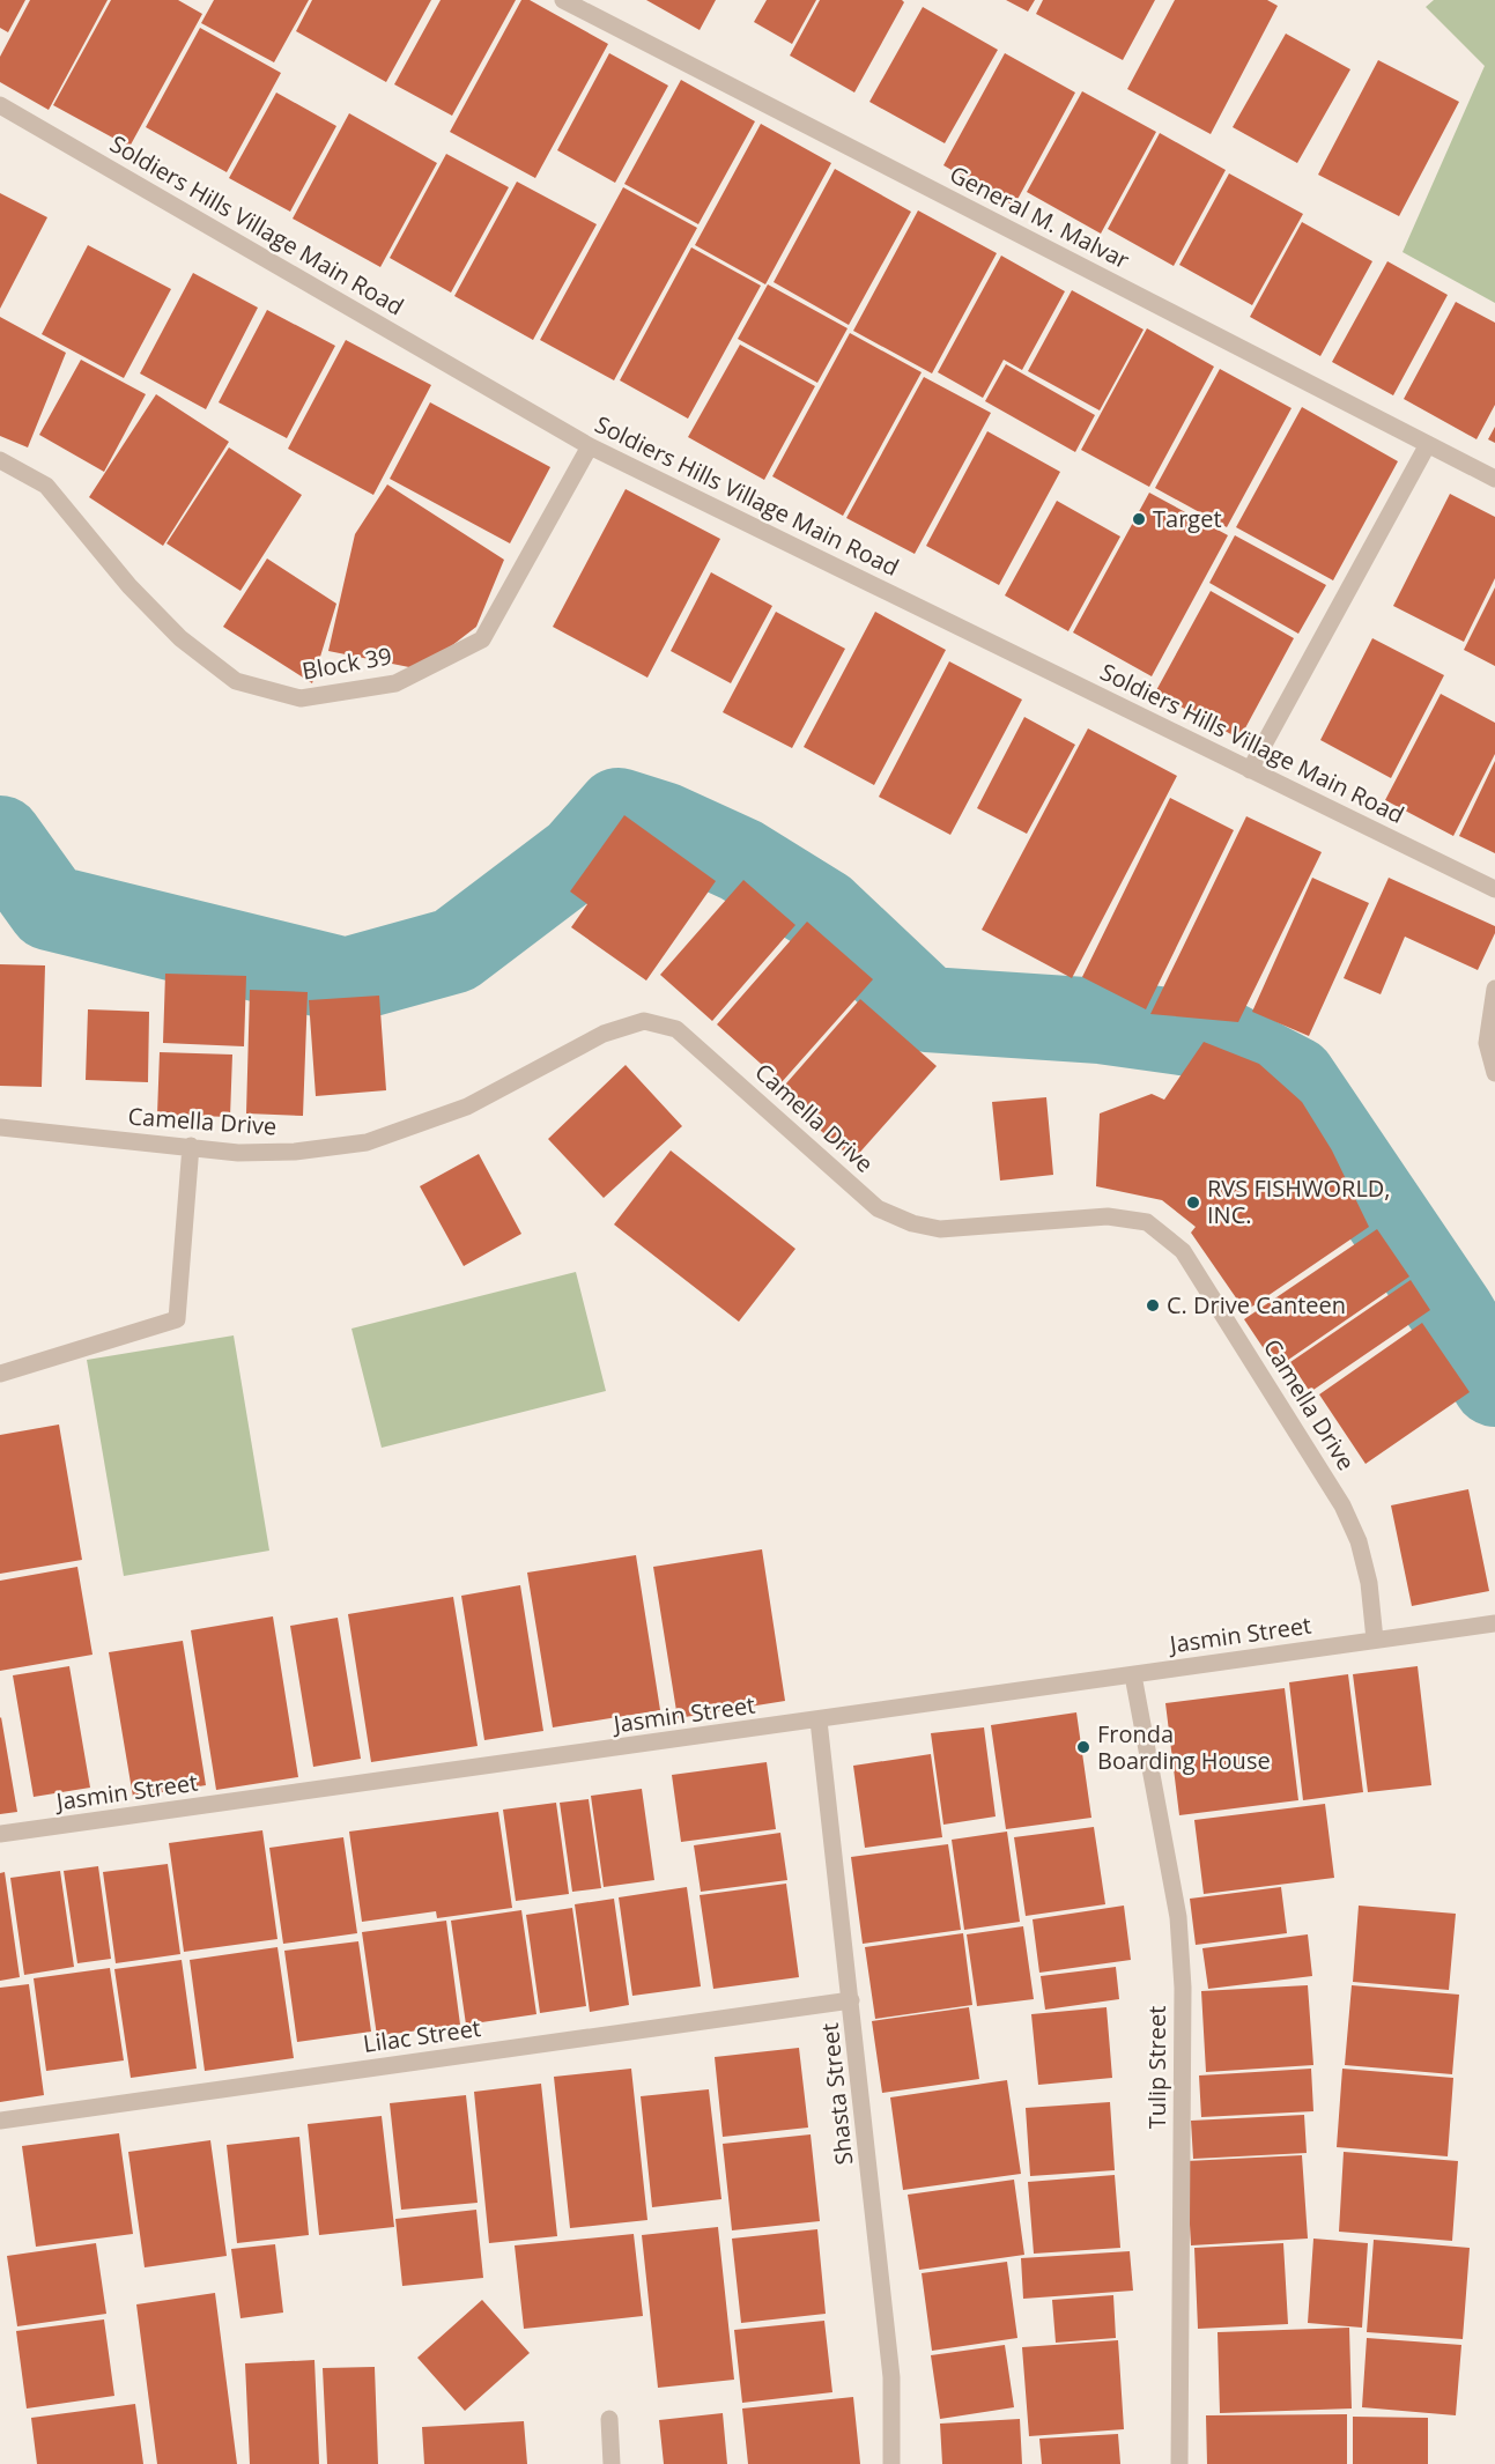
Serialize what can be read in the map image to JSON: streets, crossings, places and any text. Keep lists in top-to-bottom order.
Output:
{
  "streets": {
    "street": [
      "General M. Malvar",
      "Soldiers Hills Village Main Road",
      "Block 39",
      "Camella Drive",
      "Jasmin Street",
      "Lilac Street",
      "Tulip Street",
      "Shasta Street"
    ]
  },
  "crossings": [
    ["Soldiers Hills Village Main Road", "Block 39"],
    ["Camella Drive", "Jasmin Street"],
    ["Jasmin Street", "Tulip Street"],
    ["Jasmin Street", "Shasta Street"],
    ["Lilac Street", "Shasta Street"]
  ],
  "places": [
    "Target",
    "RVS FISHWORLD, INC.",
    "C. Drive Canteen",
    "Fronda Boarding House"
  ]
}
